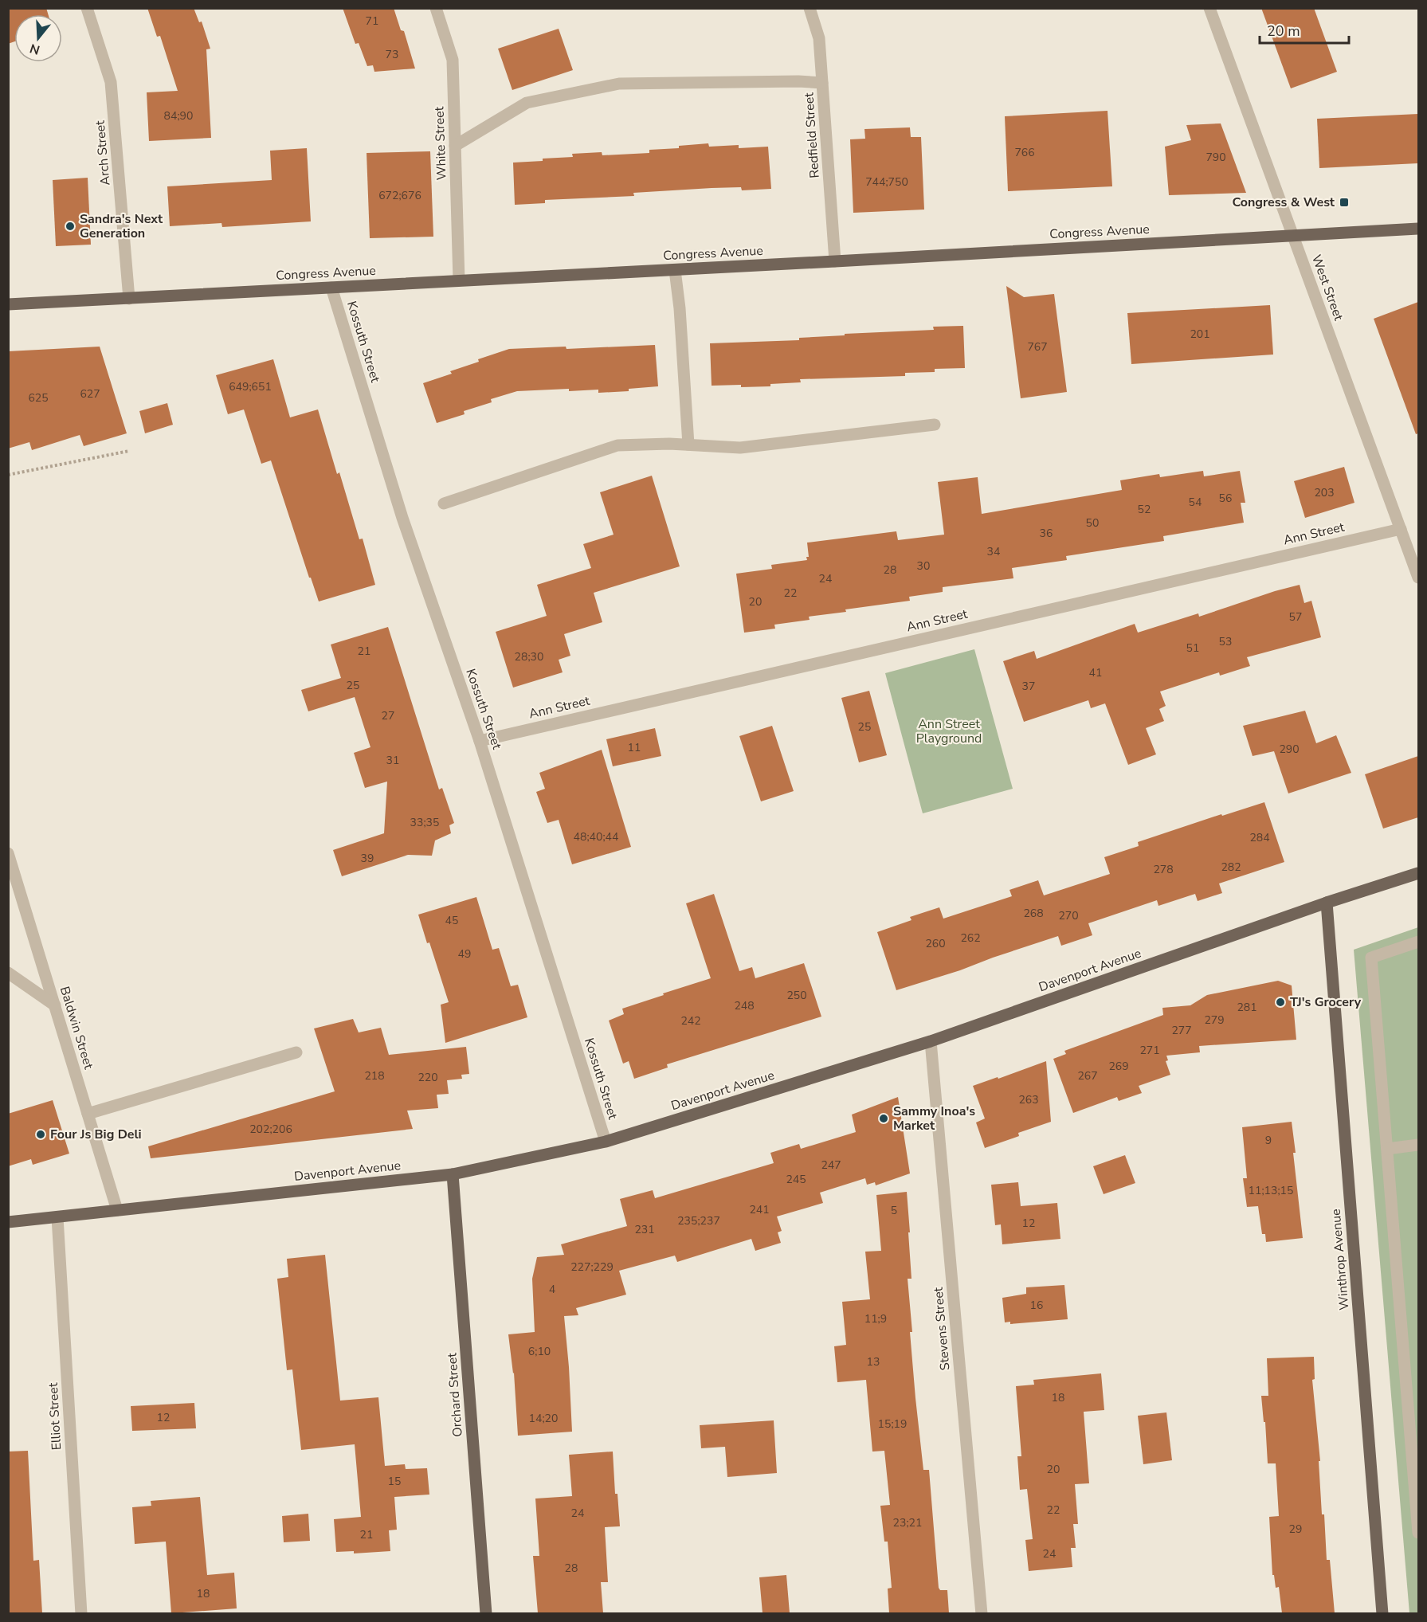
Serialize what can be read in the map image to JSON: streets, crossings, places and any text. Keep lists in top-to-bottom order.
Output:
{
  "streets": {
    "main road": [
      "Congress Avenue",
      "Davenport Avenue",
      "Winthrop Avenue",
      "Orchard Street"
    ],
    "street": [
      "Redfield Street",
      "White Street",
      "Arch Street",
      "West Street",
      "Kossuth Street",
      "Ann Street",
      "Baldwin Street",
      "Stevens Street",
      "Elliot Street"
    ]
  },
  "crossings": [
    ["Redfield Street", "Congress Avenue"],
    ["White Street", "Congress Avenue"],
    ["Arch Street", "Congress Avenue"],
    ["Congress Avenue", "West Street"],
    ["Congress Avenue", "Kossuth Street"],
    ["West Street", "Ann Street"],
    ["Kossuth Street", "Ann Street"],
    ["Kossuth Street", "Davenport Avenue"],
    ["Davenport Avenue", "Baldwin Street"],
    ["Davenport Avenue", "Winthrop Avenue"],
    ["Davenport Avenue", "Stevens Street"],
    ["Davenport Avenue", "Orchard Street"],
    ["Davenport Avenue", "Elliot Street"]
  ],
  "parks": ["Ann Street Playground"],
  "places": {
    "transit": ["Congress & West"],
    "other": [
      "Sandra's Next Generation",
      "TJ's Grocery",
      "Sammy Inoa's Market",
      "Four Js Big Deli"
    ]
  },
  "house_numbers": [
    "71",
    "73",
    "84;90",
    "766",
    "790",
    "744;750",
    "672;676",
    "201",
    "767",
    "649;651",
    "627",
    "625",
    "203",
    "56",
    "54",
    "52",
    "50",
    "36",
    "34",
    "30",
    "28",
    "24",
    "22",
    "20",
    "57",
    "53",
    "51",
    "21",
    "28;30",
    "41",
    "25",
    "37",
    "27",
    "25",
    "11",
    "290",
    "31",
    "33;35",
    "48;40;44",
    "284",
    "39",
    "282",
    "278",
    "268",
    "270",
    "45",
    "262",
    "260",
    "49",
    "250",
    "248",
    "281",
    "279",
    "242",
    "277",
    "271",
    "269",
    "218",
    "267",
    "220",
    "263",
    "202;206",
    "9",
    "247",
    "245",
    "11;13;15",
    "241",
    "5",
    "235;237",
    "12",
    "231",
    "227;229",
    "4",
    "16",
    "11;9",
    "6;10",
    "13",
    "18",
    "12",
    "14;20",
    "15;19",
    "20",
    "15",
    "22",
    "24",
    "23;21",
    "29",
    "21",
    "24",
    "28",
    "18"
  ],
  "scale_bar": "20 m",
  "north": "bottom"
}
